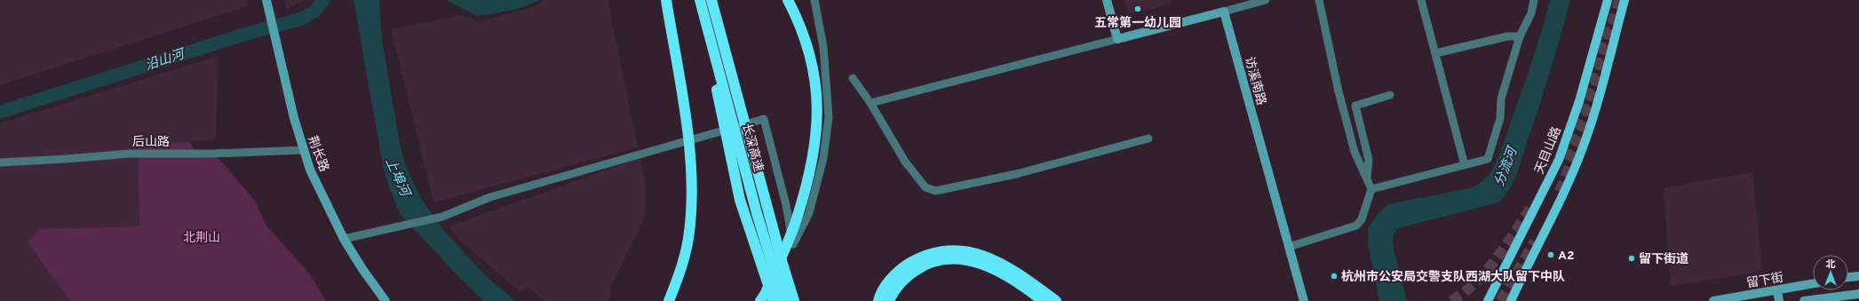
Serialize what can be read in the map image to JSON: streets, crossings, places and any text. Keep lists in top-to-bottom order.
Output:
{
  "streets": {
    "highway": ["长深高速"],
    "main road": [
      "访溪南路",
      "天目山路",
      "荆长路",
      "留下街"
    ],
    "street": ["后山路"]
  },
  "crossings": [
    ["后山路", "荆长路"]
  ],
  "water": ["沿山河", "分流河", "上埠河"],
  "parks": ["北荆山"],
  "places": [
    "五常第一幼儿园",
    "A2",
    "留下街道",
    "杭州市公安局交警支队西湖大队留下中队"
  ],
  "north": "top"
}
